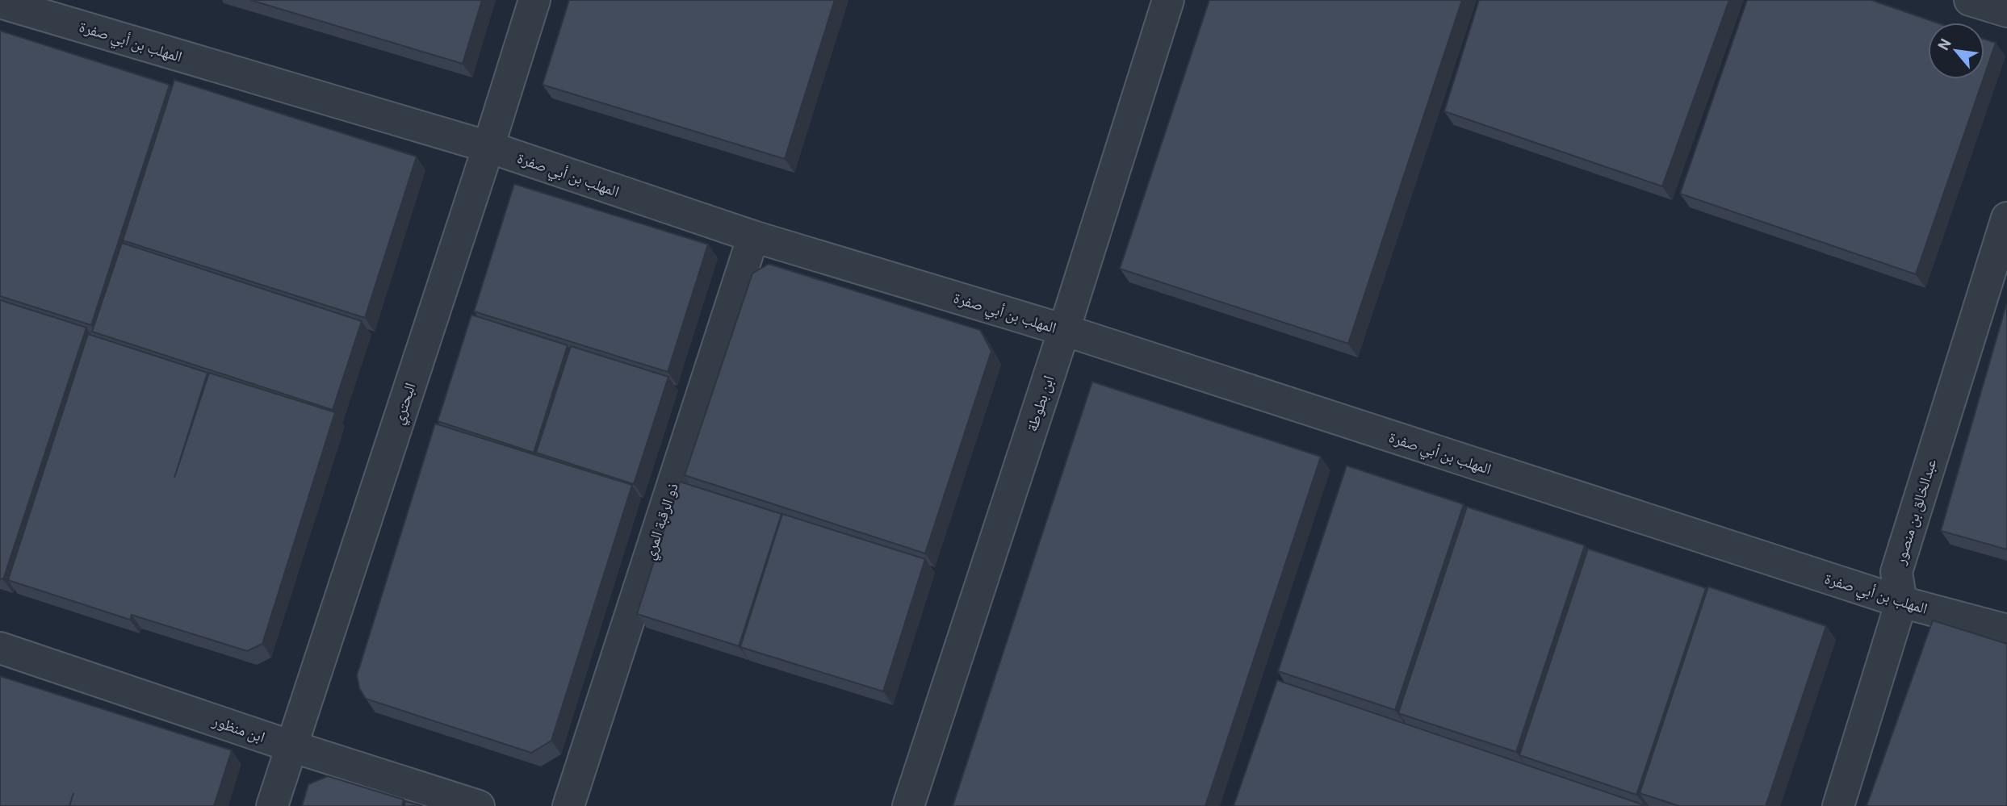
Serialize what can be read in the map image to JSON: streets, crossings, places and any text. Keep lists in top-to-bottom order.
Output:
{
  "streets": {
    "street": [
      "المهلب بن أبي صفرة",
      "البحتري",
      "ابن بطوطة",
      "عبدالخالق بن منصور",
      "ذو الرقبة المري",
      "ابن منظور"
    ]
  },
  "crossings": [
    ["المهلب بن أبي صفرة", "البحتري"],
    ["المهلب بن أبي صفرة", "ابن بطوطة"],
    ["المهلب بن أبي صفرة", "عبدالخالق بن منصور"],
    ["المهلب بن أبي صفرة", "ذو الرقبة المري"],
    ["البحتري", "ابن منظور"]
  ],
  "north": "top left"
}
